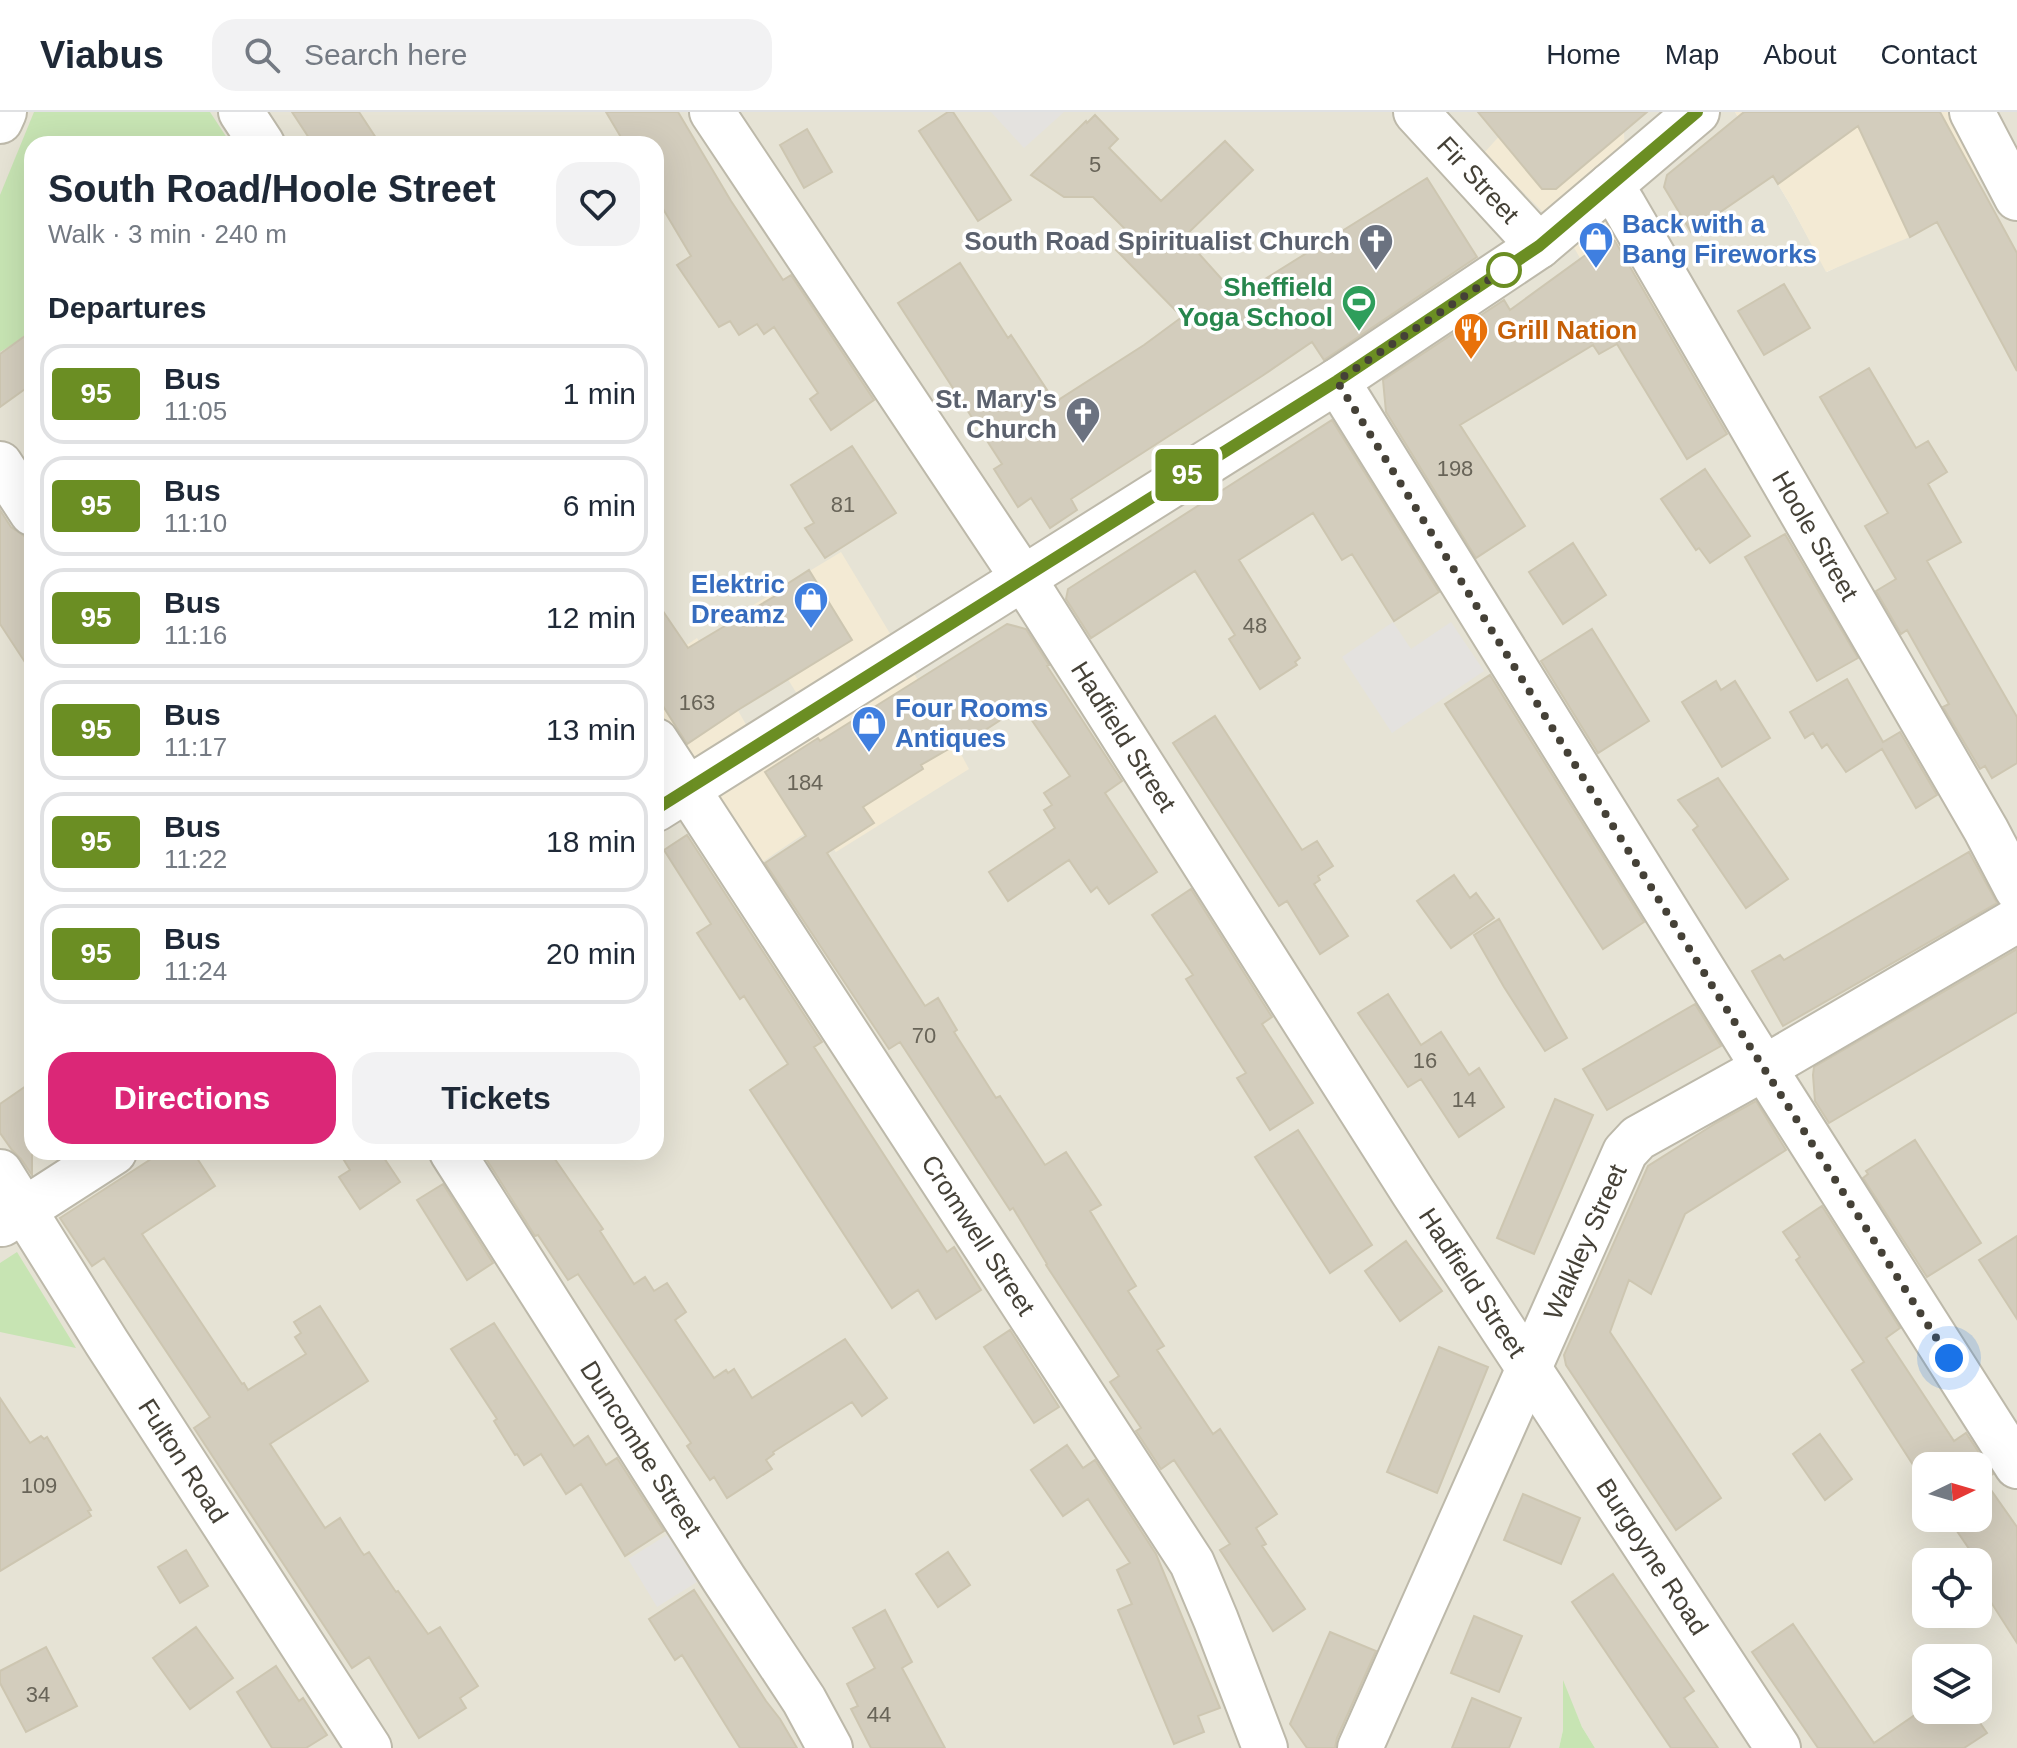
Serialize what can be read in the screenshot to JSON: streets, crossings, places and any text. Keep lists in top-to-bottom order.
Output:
{
  "streets": {
    "street": [
      "Fir Street",
      "Hoole Street",
      "Hadfield Street",
      "Cromwell Street",
      "Walkley Street",
      "Duncombe Street",
      "Fulton Road",
      "Burgoyne Road"
    ]
  },
  "crossings": [
    ["Hadfield Street", "Walkley Street"],
    ["Hadfield Street", "Burgoyne Road"],
    ["Walkley Street", "Burgoyne Road"]
  ],
  "places": {
    "shop": ["Back with a Bang Fireworks", "Elektric Dreamz", "Four Rooms Antiques"],
    "church": ["South Road Spiritualist Church", "St. Mary's Church"],
    "sports": ["Sheffield Yoga School"],
    "restaurant": ["Grill Nation"]
  },
  "lines": ["bus line 95"],
  "house_numbers": [
    "5",
    "198",
    "81",
    "48",
    "163",
    "184",
    "70",
    "16",
    "14",
    "109",
    "34",
    "44"
  ],
  "north": "right",
  "page": {
    "header": "Viabus",
    "search": "Search here",
    "nav": [
      "Home",
      "Map",
      "About",
      "Contact"
    ],
    "on_map": "95",
    "heading": [
      ["South Road/Hoole Street", "Walk · 3 min · 240 m"],
      "Departures"
    ],
    "list": [
      {
        "mark": "95",
        "name": "Bus",
        "note": "11:05",
        "value": "1 min"
      },
      {
        "mark": "95",
        "name": "Bus",
        "note": "11:10",
        "value": "6 min"
      },
      {
        "mark": "95",
        "name": "Bus",
        "note": "11:16",
        "value": "12 min"
      },
      {
        "mark": "95",
        "name": "Bus",
        "note": "11:17",
        "value": "13 min"
      },
      {
        "mark": "95",
        "name": "Bus",
        "note": "11:22",
        "value": "18 min"
      },
      {
        "mark": "95",
        "name": "Bus",
        "note": "11:24",
        "value": "20 min"
      }
    ],
    "buttons": ["Directions", "Tickets"]
  }
}
